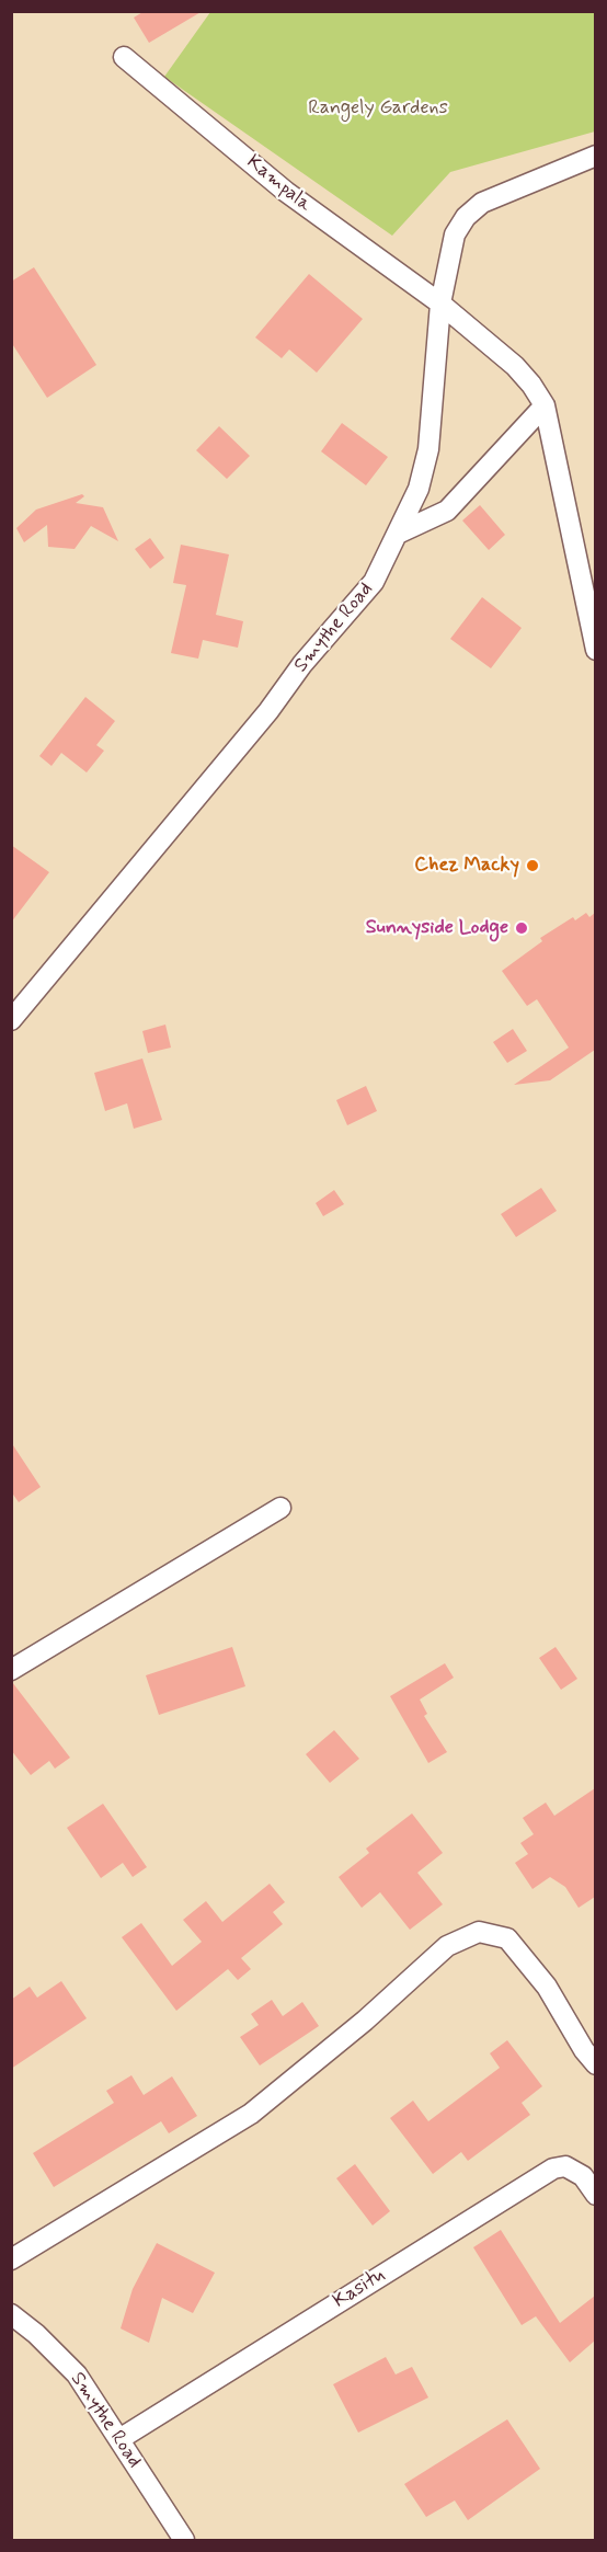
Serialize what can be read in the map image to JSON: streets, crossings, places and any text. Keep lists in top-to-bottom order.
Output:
{
  "streets": {
    "street": ["Kampala", "Smythe Road", "Kasitu"]
  },
  "crossings": [
    ["Kampala", "Smythe Road"],
    ["Smythe Road", "Kasitu"]
  ],
  "parks": ["Rangely Gardens"],
  "places": ["Chez Macky", "Sunnyside Lodge"]
}
